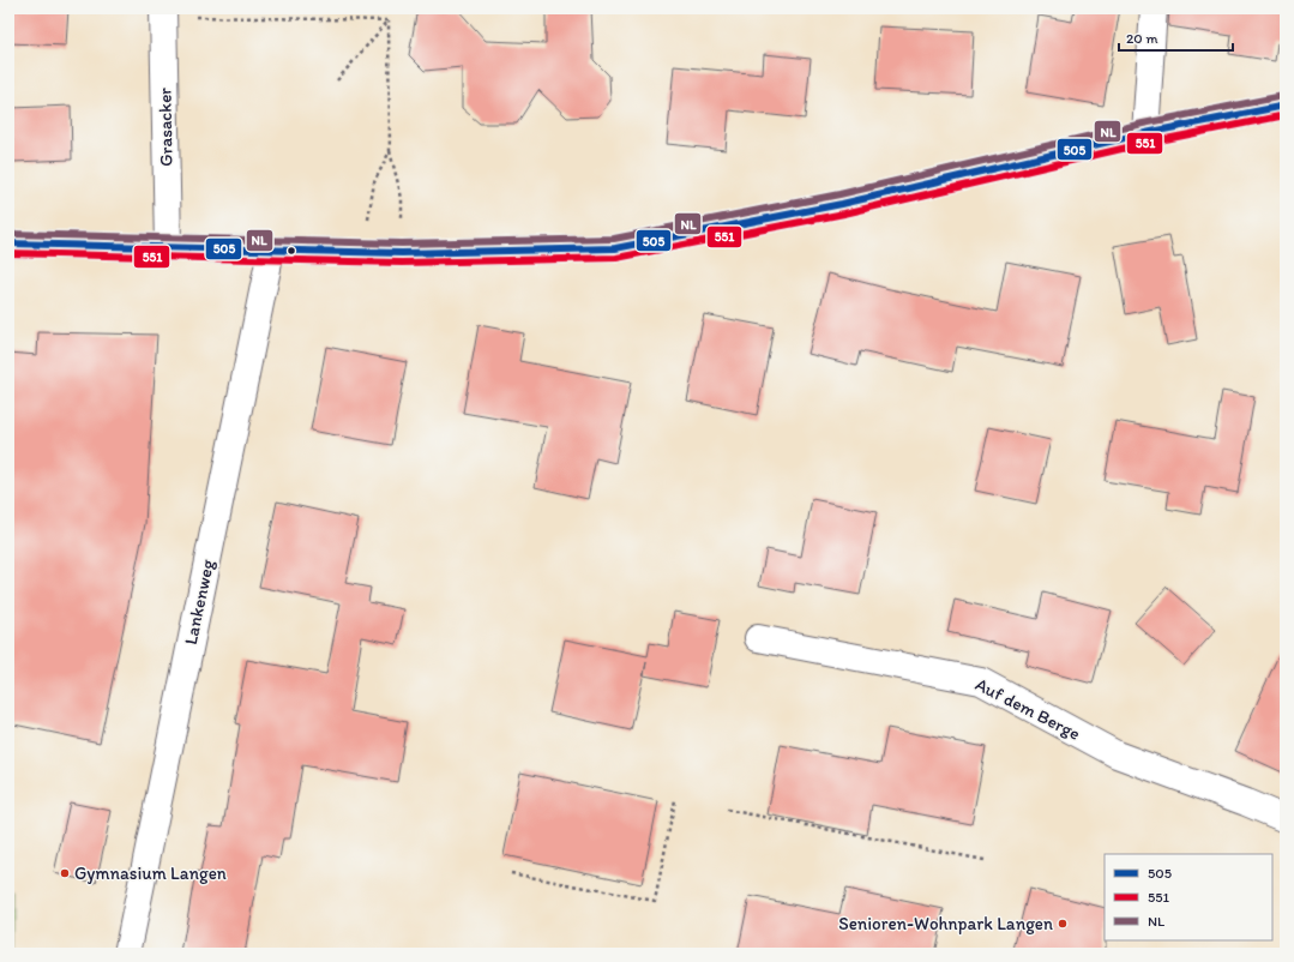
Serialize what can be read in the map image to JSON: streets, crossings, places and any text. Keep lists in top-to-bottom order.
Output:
{
  "streets": {
    "street": ["Grasacker", "Lankenweg", "Auf dem Berge"]
  },
  "places": ["Gymnasium Langen", "Senioren-Wohnpark Langen"],
  "lines": ["transit line NL", "transit line 505", "transit line 551"],
  "legend": ["505", "551", "NL"],
  "scale_bar": "20 m"
}
